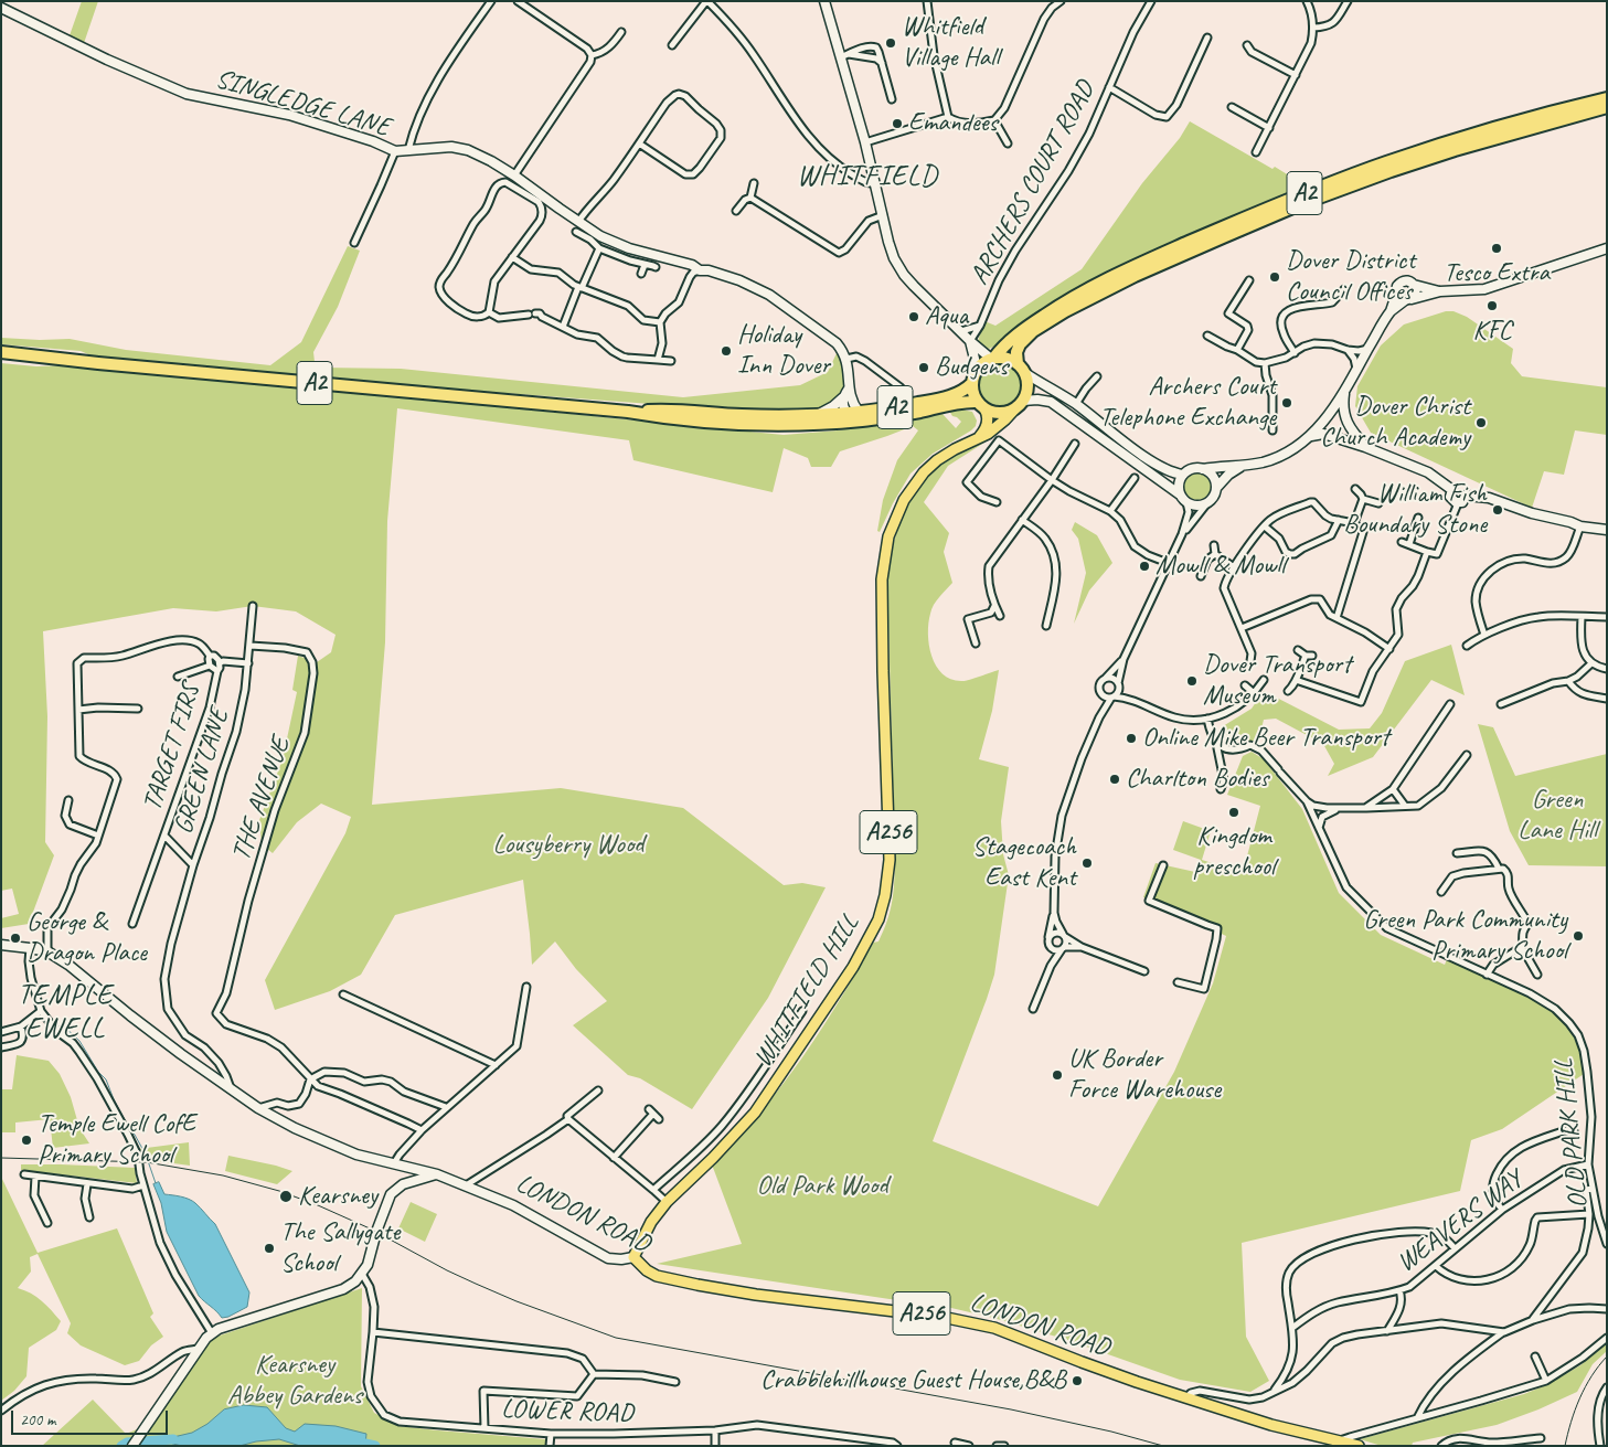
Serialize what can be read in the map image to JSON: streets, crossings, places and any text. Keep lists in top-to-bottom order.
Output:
{
  "streets": {
    "highway": ["A2"],
    "main road": ["A256", "WHITFIELD HILL", "LONDON ROAD"],
    "street": [
      "SINGLEDGE LANE",
      "ARCHERS COURT ROAD",
      "TARGET FIRS",
      "GREEN LANE",
      "THE AVENUE",
      "OLD PARK HILL",
      "WEAVERS WAY",
      "LOWER ROAD"
    ]
  },
  "crossings": [
    ["A2", "WHITFIELD HILL"],
    ["TARGET FIRS", "GREEN LANE"],
    ["GREEN LANE", "THE AVENUE"],
    ["GREEN LANE", "LONDON ROAD"],
    ["WHITFIELD HILL", "LONDON ROAD"],
    ["OLD PARK HILL", "WEAVERS WAY"]
  ],
  "districts": ["WHITFIELD", "TEMPLE EWELL"],
  "parks": [
    "Green Lane Hill",
    "Lousyberry Wood",
    "Old Park Wood",
    "Kearsney Abbey Gardens"
  ],
  "places": [
    "Whitfield Village Hall",
    "Emandees",
    "Tesco Extra",
    "Dover District Council Offices",
    "KFC",
    "Aqua",
    "Holiday Inn Dover",
    "Budgens",
    "Archers Court Telephone Exchange",
    "Dover Christ Church Academy",
    "William Fish Boundary Stone",
    "Mowll & Mowll",
    "Dover Transport Museum",
    "Online Mike Beer Transport",
    "Charlton Bodies",
    "Kingdom preschool",
    "Stagecoach East Kent",
    "Green Park Community Primary School",
    "George & Dragon Place",
    "UK Border Force Warehouse",
    "Temple Ewell CofE Primary School",
    "Kearsney",
    "The Sallygate School",
    "Crabblehillhouse Guest House,B&B"
  ],
  "scale_bar": "200 m"
}
